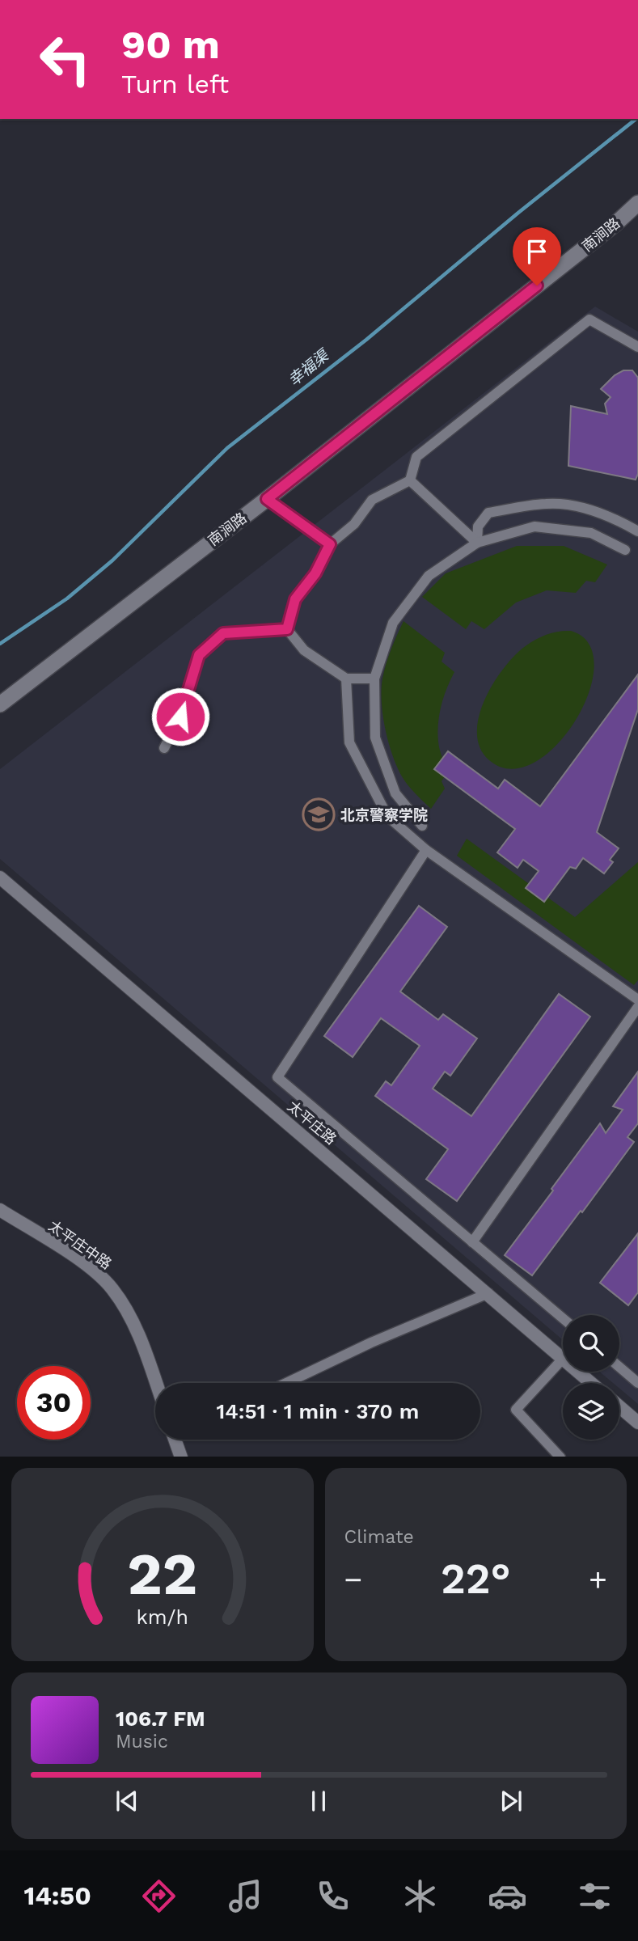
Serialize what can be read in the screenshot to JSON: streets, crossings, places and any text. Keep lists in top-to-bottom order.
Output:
{
  "streets": {
    "main road": ["南涧路"],
    "street": ["太平庄路", "太平庄中路"]
  },
  "water": ["幸福渠"],
  "places": {
    "school or university": ["北京警察学院"]
  },
  "page": {
    "turn": ["90 m", "Turn left"],
    "limit": "30",
    "trip": "14:51 · 1 min · 370 m",
    "tile": "Climate",
    "heat": ["−", "22°", "+"],
    "song": ["106.7 FM", "Music"],
    "tabs": "14:50",
    "gauge": ["22", "km/h"]
  }
}
